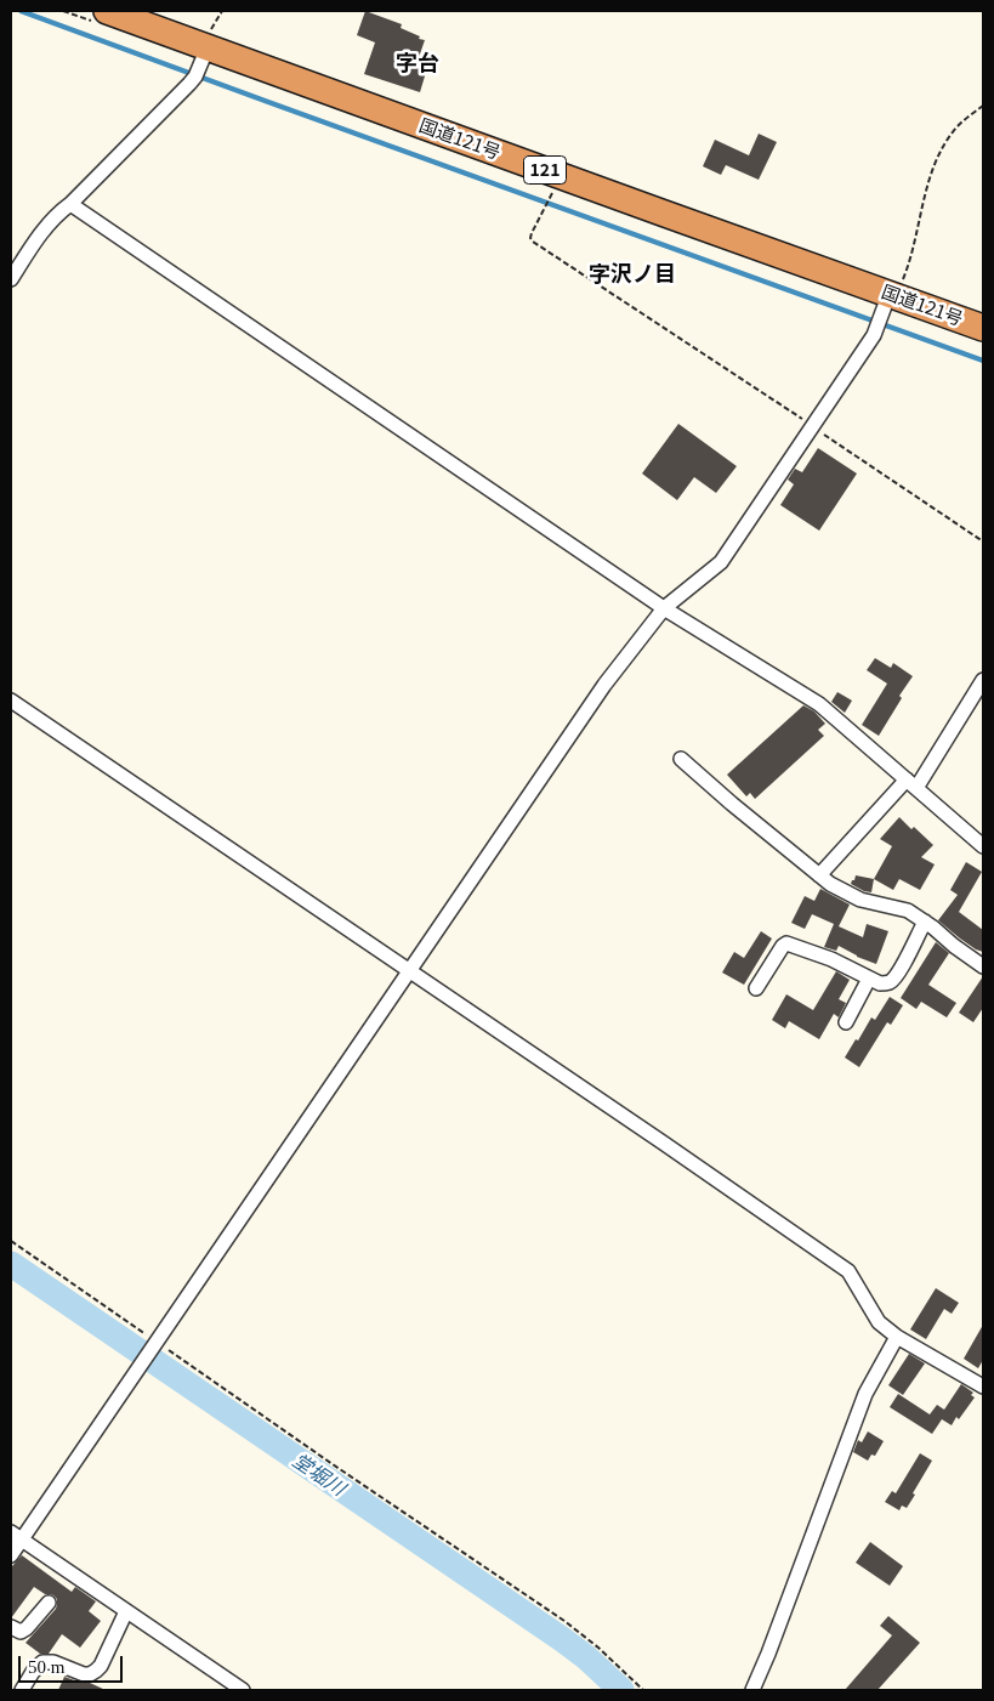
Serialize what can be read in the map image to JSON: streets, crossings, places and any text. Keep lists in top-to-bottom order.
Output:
{
  "streets": {
    "highway": ["国道121号", "121"]
  },
  "districts": ["字台", "字沢ノ目"],
  "water": ["堂堀川"],
  "scale_bar": "50 m"
}
